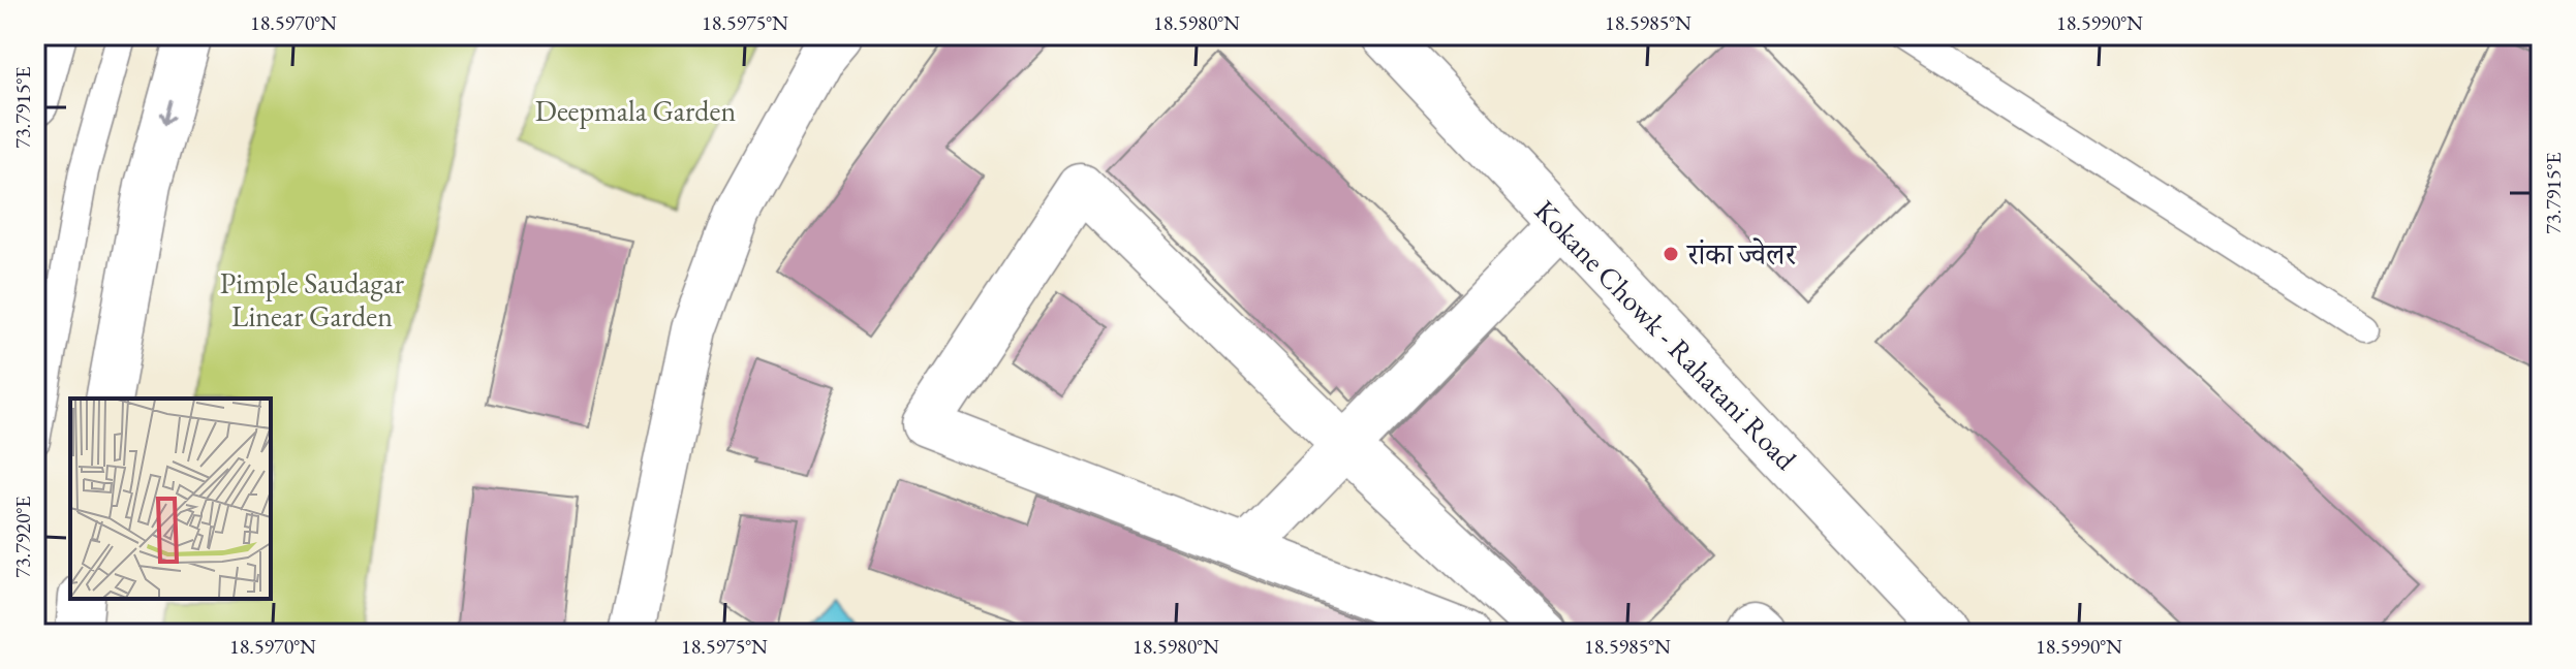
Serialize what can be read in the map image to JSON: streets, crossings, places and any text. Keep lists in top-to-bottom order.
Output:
{
  "streets": {
    "street": ["Kokane Chowk - Rahatani Road"]
  },
  "parks": ["Deepmala Garden", "Pimple Saudagar Linear Garden"],
  "places": ["रांका ज्वेलर"],
  "coordinates": [
    "18.5970°N",
    "18.5975°N",
    "18.5980°N",
    "18.5985°N",
    "18.5990°N",
    "73.7915°E",
    "73.7920°E"
  ]
}
